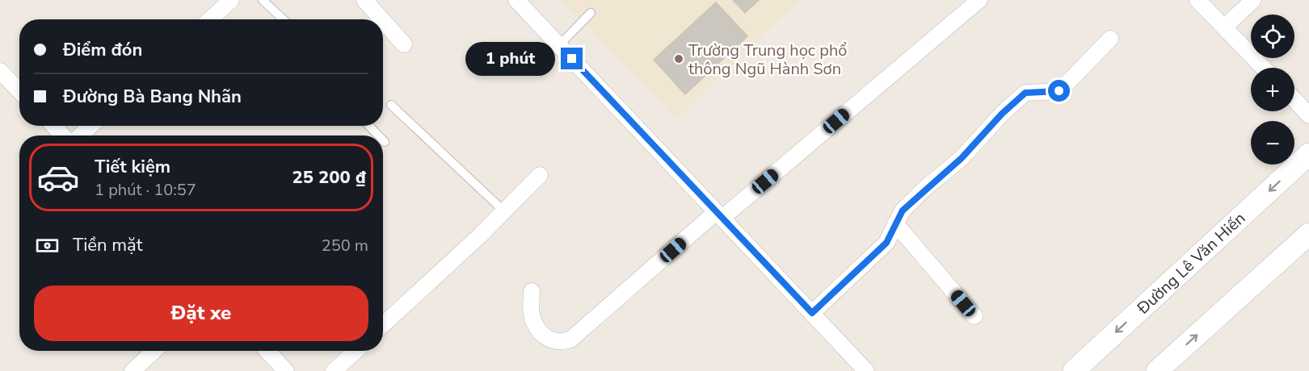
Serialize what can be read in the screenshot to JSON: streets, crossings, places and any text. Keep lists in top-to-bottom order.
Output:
{
  "streets": {
    "main road": ["Đường Lê Văn Hiến"]
  },
  "places": ["Trường Trung học phổ thông Ngũ Hành Sơn"],
  "page": {
    "map_buttons": ["+", "−"],
    "banner": ["Điểm đón", "Đường Bà Bang Nhãn"],
    "bubble": "1 phút",
    "list": [
      {
        "name": "Tiết kiệm",
        "note": "1 phút · 10:57",
        "value": "25 200 ₫"
      }
    ],
    "pay": ["Tiền mặt", "250 m"],
    "buttons": "Đặt xe"
  }
}
